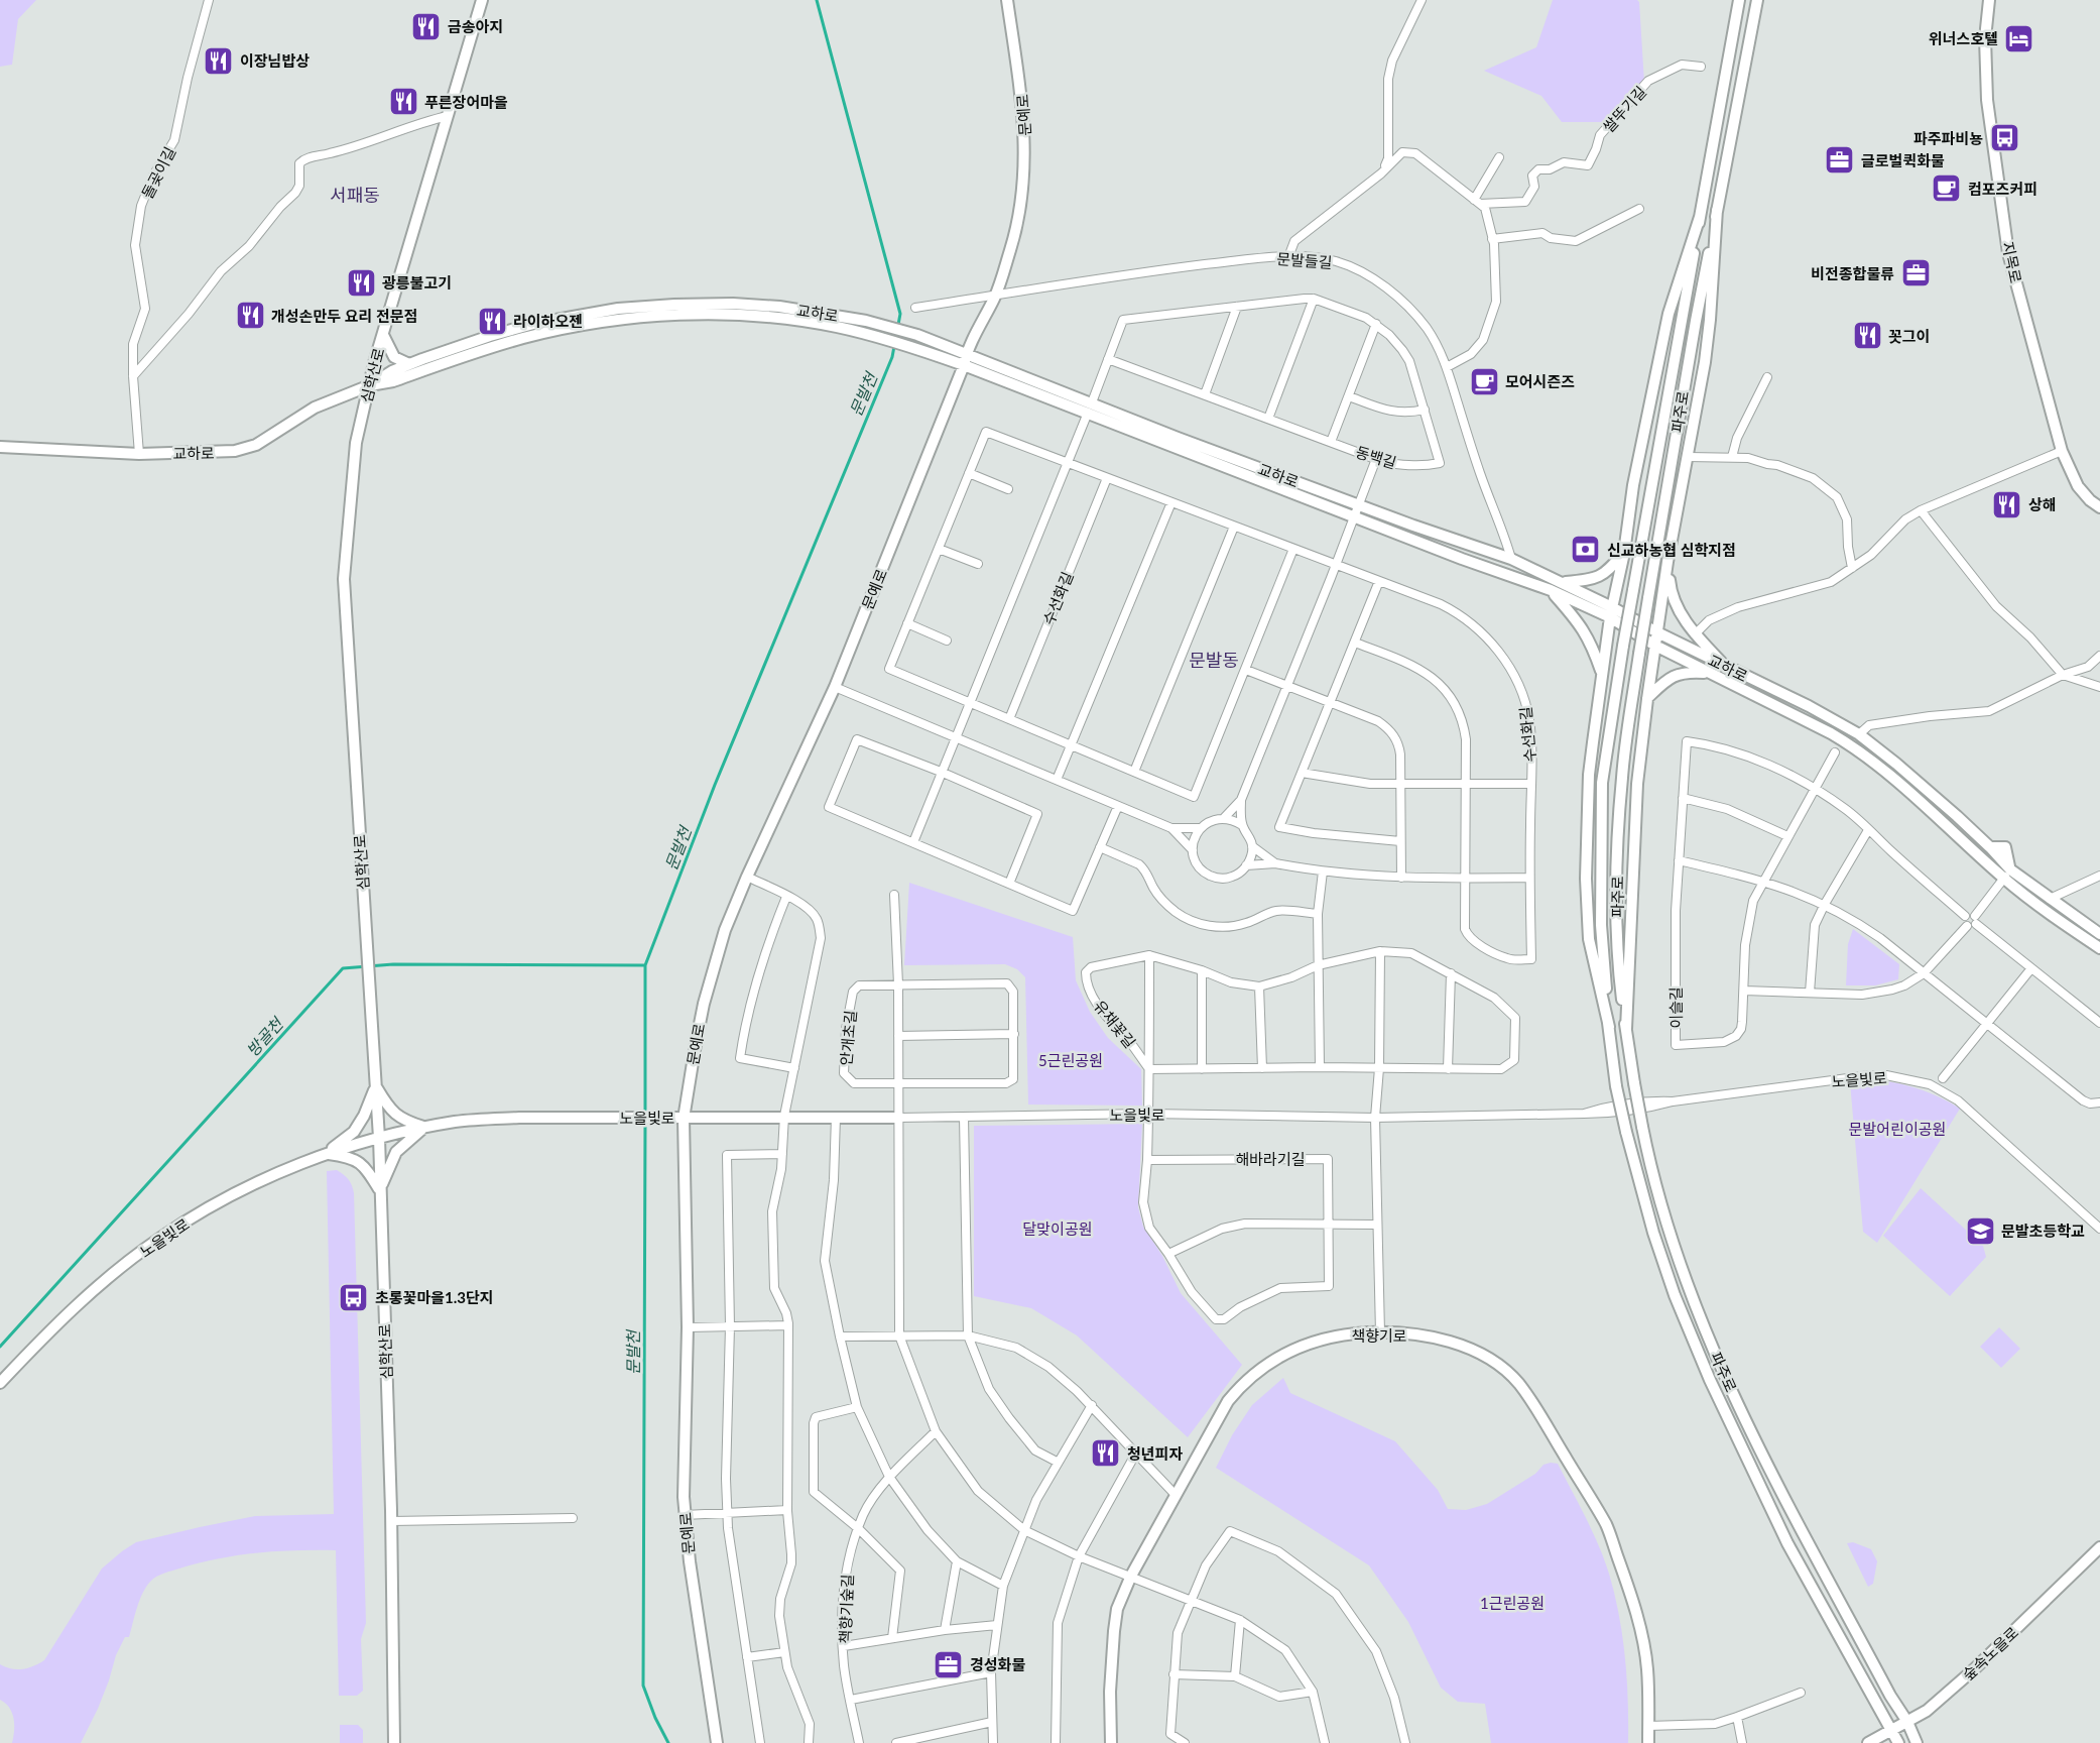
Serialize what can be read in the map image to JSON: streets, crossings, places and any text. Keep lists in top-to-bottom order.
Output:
{
  "streets": {
    "street": [
      "쌀뚜기길",
      "문예로",
      "돌곶이길",
      "문발들길",
      "지목로",
      "교하로",
      "심학산로",
      "파주로",
      "동백길",
      "수선화길",
      "이슬길",
      "유채꽃길",
      "안개초길",
      "노을빛로",
      "해바라기길",
      "책향기로",
      "책향기숲길",
      "숲속노을로"
    ]
  },
  "crossings": [
    ["문예로", "문발들길"],
    ["문예로", "교하로"],
    ["문예로", "노을빛로"],
    ["돌곶이길", "교하로"],
    ["문발들길", "교하로"],
    ["교하로", "심학산로"],
    ["교하로", "동백길"],
    ["심학산로", "노을빛로"],
    ["파주로", "숲속노을로"],
    ["유채꽃길", "노을빛로"],
    ["유채꽃길", "해바라기길"],
    ["노을빛로", "해바라기길"]
  ],
  "districts": ["서패동", "문발동"],
  "water": ["문발천", "방골천"],
  "parks": [
    "5근린공원",
    "문발어린이공원",
    "달맞이공원",
    "1근린공원"
  ],
  "places": {
    "restaurant": [
      "금송아지",
      "이장님밥상",
      "푸른장어마을",
      "광릉불고기",
      "개성손만두 요리 전문점",
      "라이하오젠",
      "꼿그이",
      "상해",
      "청년피자"
    ],
    "hotel": ["위너스호텔"],
    "bus stop": ["파주파비뇽", "초롱꽃마을1.3단지"],
    "office": ["글로벌퀵화물", "비전종합물류", "경성화물"],
    "cafe": ["컴포즈커피", "모어시즌즈"],
    "bank": ["신교하농협 심학지점"],
    "school or university": ["문발초등학교"]
  }
}
